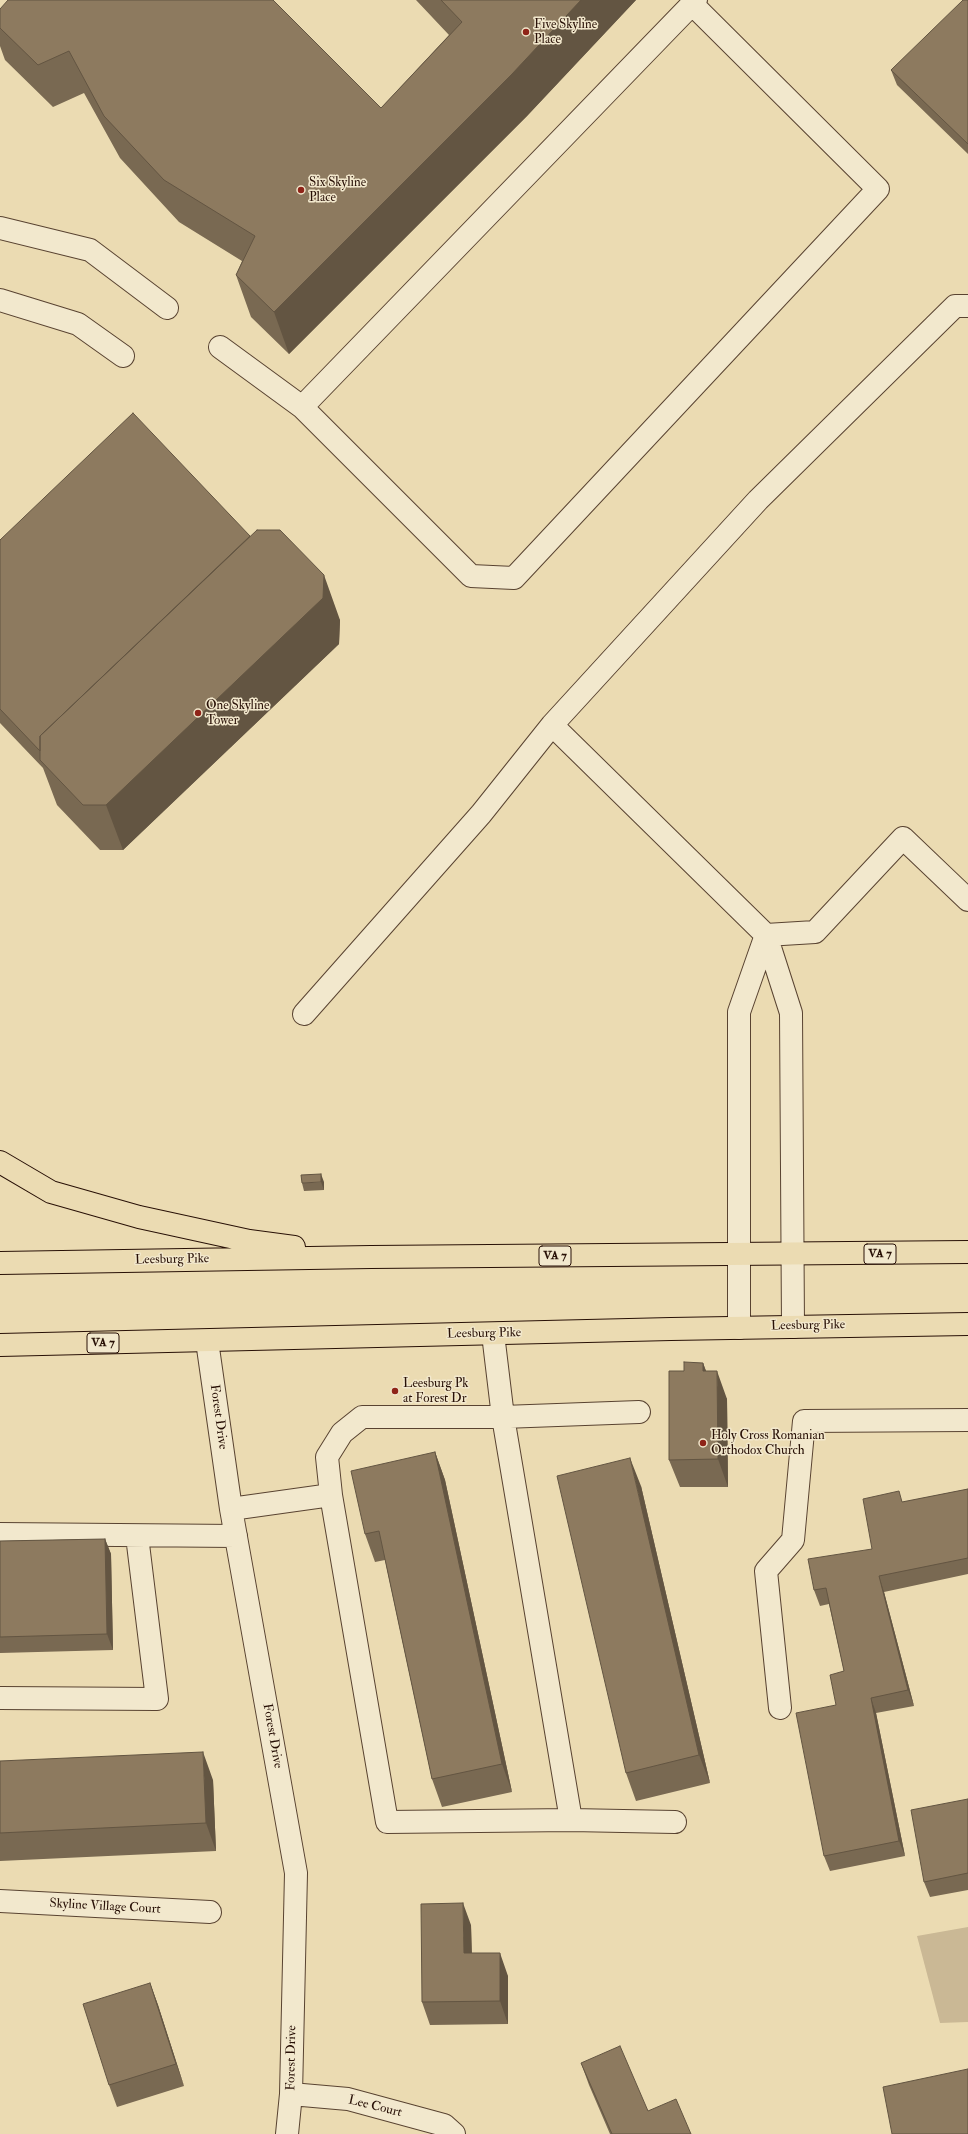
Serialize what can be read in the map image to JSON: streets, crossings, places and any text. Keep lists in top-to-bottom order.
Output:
{
  "streets": {
    "main road": ["VA 7", "Leesburg Pike"],
    "street": ["Forest Drive", "Skyline Village Court", "Lee Court"]
  },
  "crossings": [
    ["Leesburg Pike", "Forest Drive"],
    ["Forest Drive", "Lee Court"]
  ],
  "places": [
    "Five Skyline Place",
    "Six Skyline Place",
    "One Skyline Tower",
    "Leesburg Pk at Forest Dr",
    "Holy Cross Romanian Orthodox Church"
  ]
}
